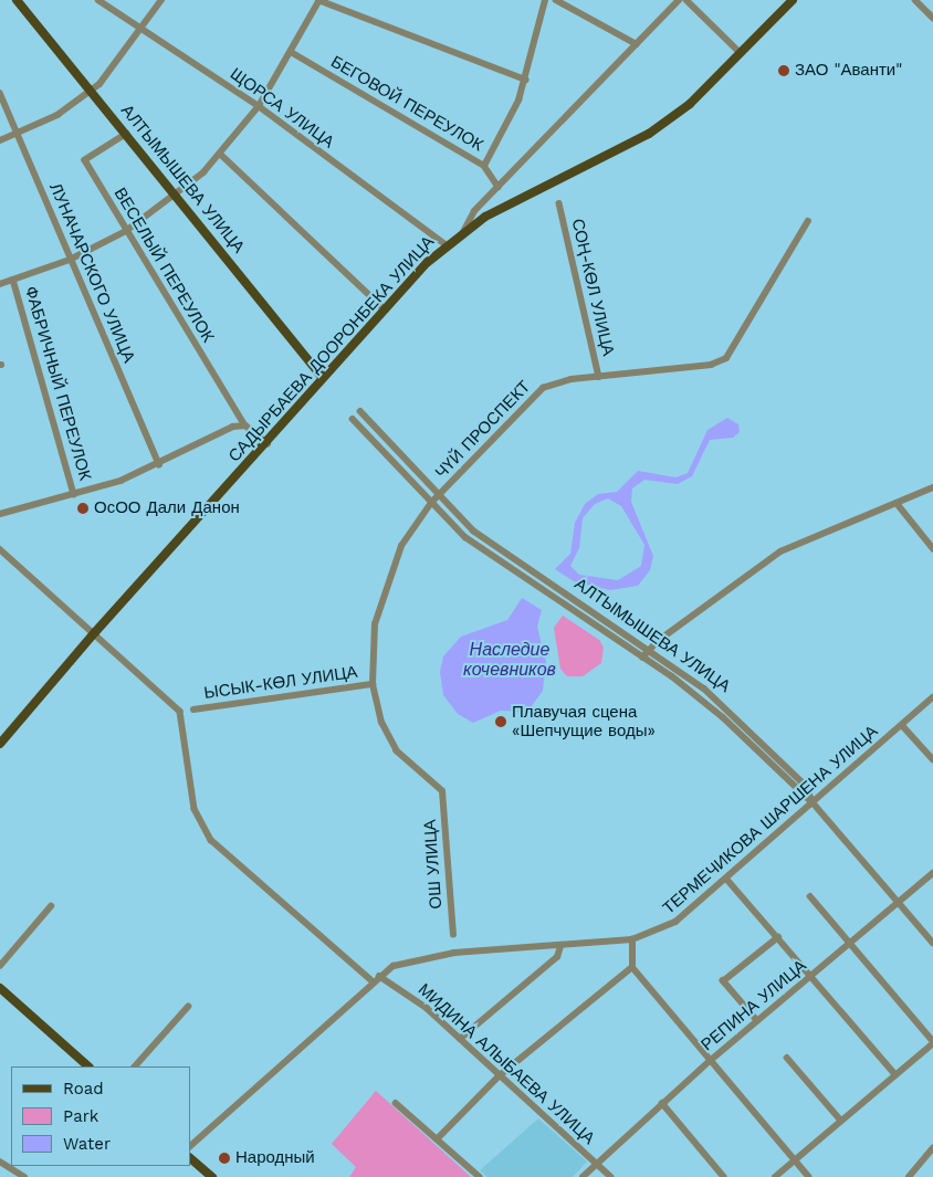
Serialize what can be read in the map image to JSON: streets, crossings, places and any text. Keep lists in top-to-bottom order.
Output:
{
  "streets": {
    "main road": ["АЛТЫМЫШЕВА УЛИЦА", "САДЫРБАЕВА ДООРОНБЕКА УЛИЦА"],
    "street": [
      "БЕГОВОЙ ПЕРЕУЛОК",
      "ЩОРСА УЛИЦА",
      "ВЕСЕЛЫЙ ПЕРЕУЛОК",
      "ЛУНАЧАРСКОГО УЛИЦА",
      "СОҢ-КӨЛ УЛИЦА",
      "ФАБРИЧНЫЙ ПЕРЕУЛОК",
      "ЧҮЙ ПРОСПЕКТ",
      "ЫСЫК-КӨЛ УЛИЦА",
      "ТЕРМЕЧИКОВА ШАРШЕНА УЛИЦА",
      "ОШ УЛИЦА",
      "РЕПИНА УЛИЦА",
      "МИДИНА АЛЫБАЕВА УЛИЦА"
    ]
  },
  "crossings": [
    ["ЩОРСА УЛИЦА", "САДЫРБАЕВА ДООРОНБЕКА УЛИЦА"],
    ["АЛТЫМЫШЕВА УЛИЦА", "ВЕСЕЛЫЙ ПЕРЕУЛОК"],
    ["АЛТЫМЫШЕВА УЛИЦА", "САДЫРБАЕВА ДООРОНБЕКА УЛИЦА"],
    ["АЛТЫМЫШЕВА УЛИЦА", "ЧҮЙ ПРОСПЕКТ"],
    ["АЛТЫМЫШЕВА УЛИЦА", "ТЕРМЕЧИКОВА ШАРШЕНА УЛИЦА"],
    ["ВЕСЕЛЫЙ ПЕРЕУЛОК", "САДЫРБАЕВА ДООРОНБЕКА УЛИЦА"],
    ["СОҢ-КӨЛ УЛИЦА", "ЧҮЙ ПРОСПЕКТ"],
    ["ЧҮЙ ПРОСПЕКТ", "ЫСЫК-КӨЛ УЛИЦА"],
    ["ЧҮЙ ПРОСПЕКТ", "ОШ УЛИЦА"],
    ["ТЕРМЕЧИКОВА ШАРШЕНА УЛИЦА", "МИДИНА АЛЫБАЕВА УЛИЦА"],
    ["РЕПИНА УЛИЦА", "МИДИНА АЛЫБАЕВА УЛИЦА"]
  ],
  "water": ["Наследие кочевников"],
  "places": [
    "ЗАО \"Аванти\"",
    "ОсОО Дали Данон",
    "Плавучая сцена «Шепчущие воды»",
    "Народный"
  ],
  "legend": ["Road", "Park", "Water"]
}
